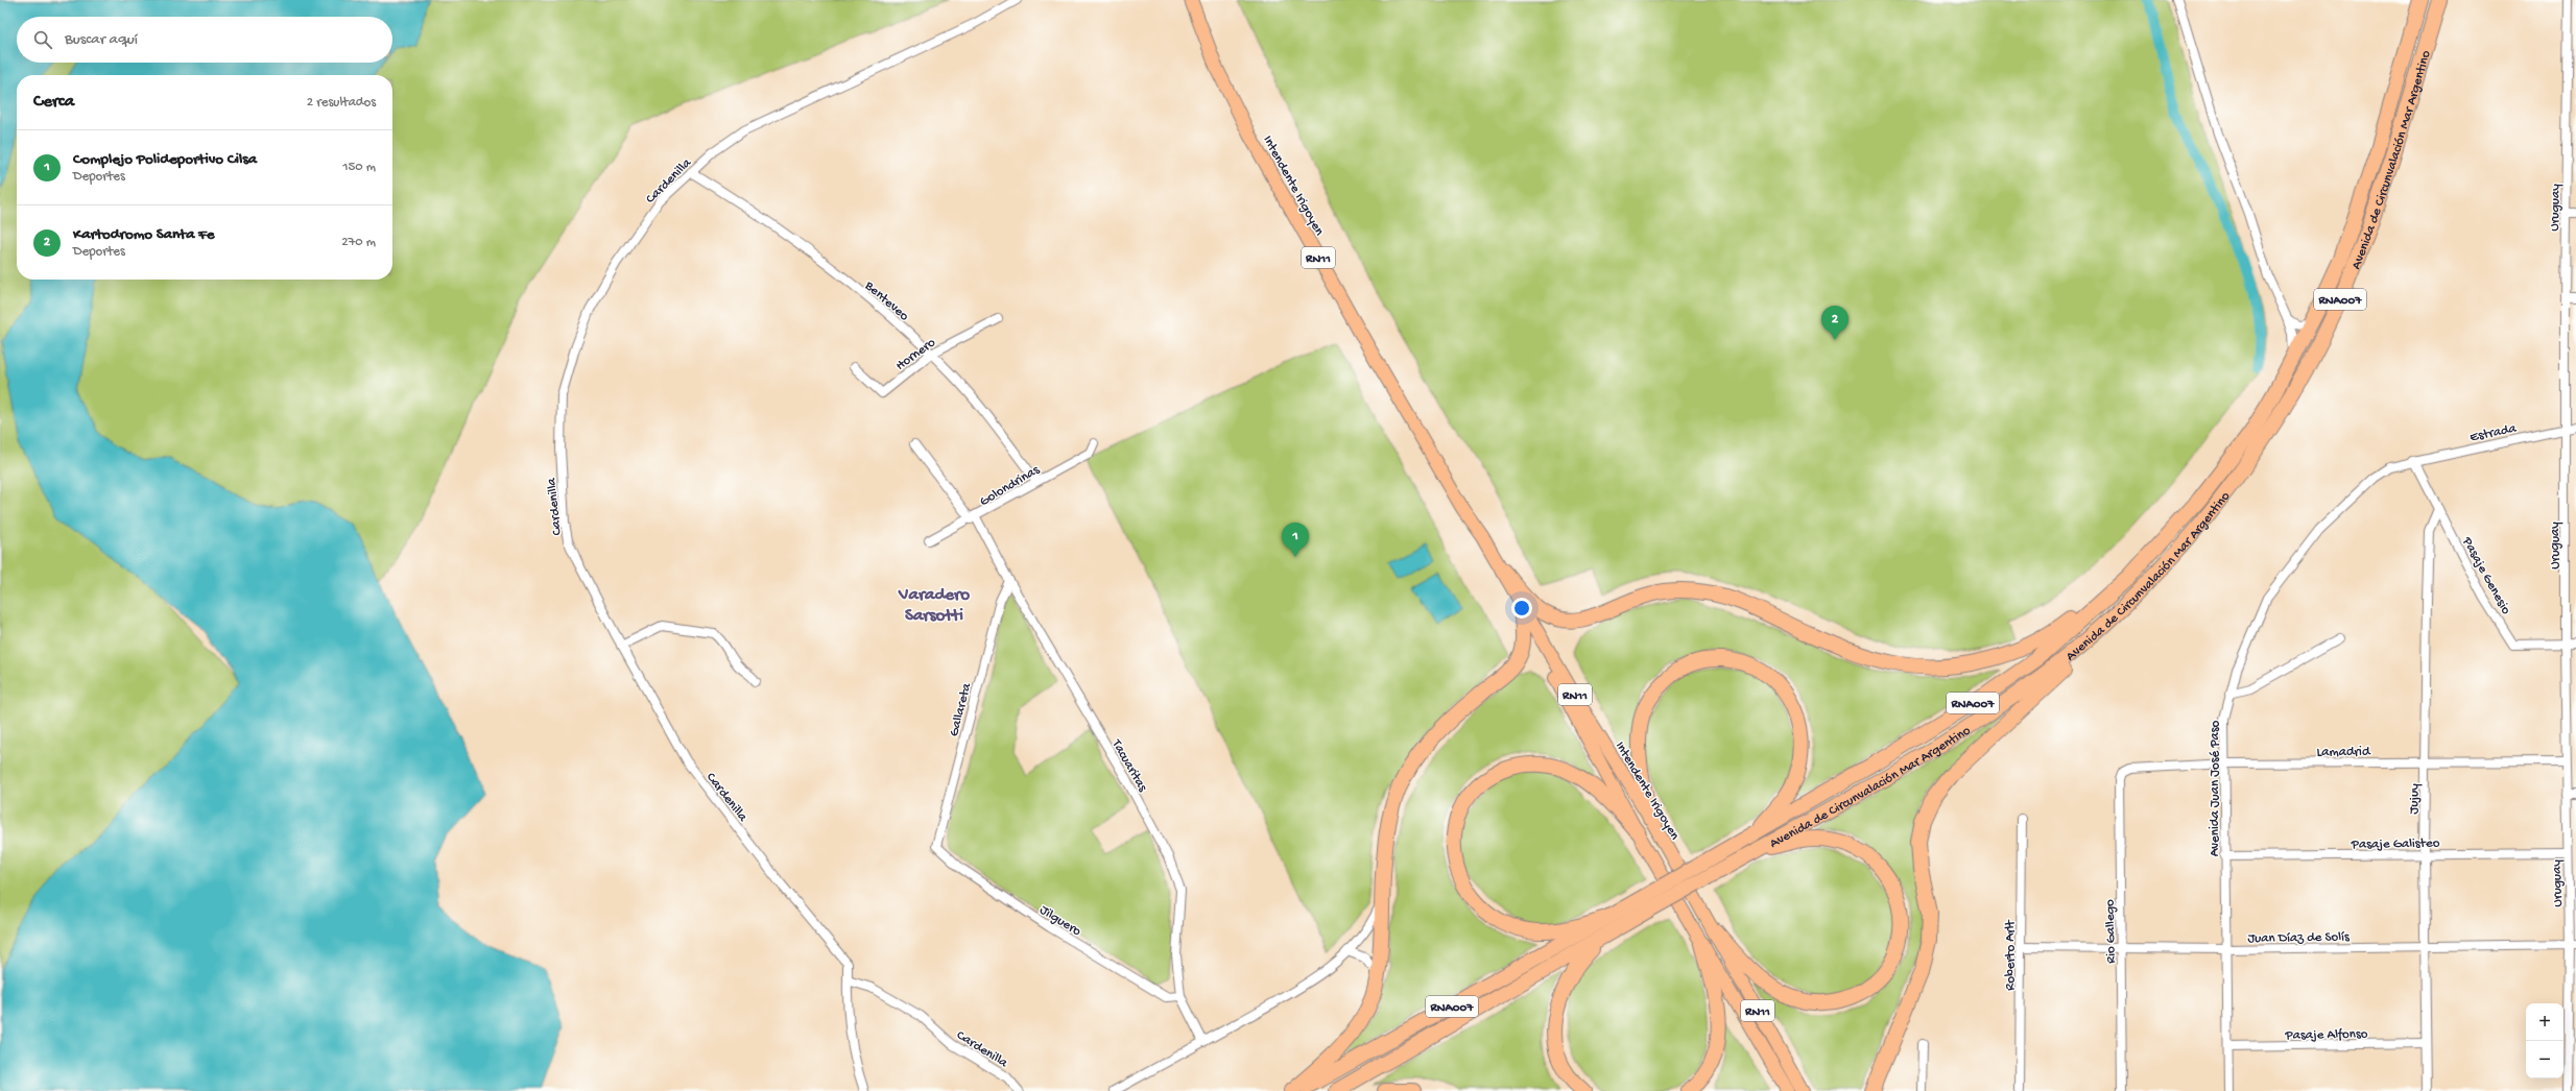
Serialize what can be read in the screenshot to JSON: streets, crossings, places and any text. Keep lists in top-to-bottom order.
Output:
{
  "streets": {
    "highway": ["Avenida de Circunvalación Mar Argentino", "RNA007"],
    "main road": ["Intendente Irigoyen", "RN11"],
    "street": [
      "Cardenilla",
      "Uruguay",
      "Benteveo",
      "Hornero",
      "Estrada",
      "Golondrinas",
      "Pasaje Genesio",
      "Gallareta",
      "Lamadrid",
      "Tacuaritas",
      "Avenida Juan José Paso",
      "Jujuy",
      "Pasaje Galisteo",
      "Jilguero",
      "Rio Gallego",
      "Juan Díaz de Solís",
      "Roberto Arlt",
      "Pasaje Alfonso"
    ]
  },
  "crossings": [
    ["Avenida de Circunvalación Mar Argentino", "RNA007"],
    ["Cardenilla", "Benteveo"],
    ["Uruguay", "Estrada"],
    ["Uruguay", "Pasaje Genesio"],
    ["Uruguay", "Lamadrid"],
    ["Uruguay", "Pasaje Galisteo"],
    ["Uruguay", "Juan Díaz de Solís"],
    ["Benteveo", "Hornero"],
    ["Benteveo", "Golondrinas"],
    ["Estrada", "Pasaje Genesio"],
    ["Estrada", "Avenida Juan José Paso"],
    ["Golondrinas", "Tacuaritas"],
    ["Pasaje Genesio", "Avenida Juan José Paso"],
    ["Pasaje Genesio", "Jujuy"],
    ["Gallareta", "Tacuaritas"],
    ["Gallareta", "Jilguero"],
    ["Lamadrid", "Avenida Juan José Paso"],
    ["Lamadrid", "Jujuy"],
    ["Lamadrid", "Rio Gallego"],
    ["Tacuaritas", "Jilguero"],
    ["Avenida Juan José Paso", "Pasaje Galisteo"],
    ["Avenida Juan José Paso", "Juan Díaz de Solís"],
    ["Avenida Juan José Paso", "Pasaje Alfonso"],
    ["Jujuy", "Pasaje Galisteo"],
    ["Jujuy", "Juan Díaz de Solís"],
    ["Jujuy", "Pasaje Alfonso"],
    ["Rio Gallego", "Juan Díaz de Solís"],
    ["Juan Díaz de Solís", "Roberto Arlt"]
  ],
  "districts": ["Varadero Sarsotti"],
  "page": {
    "search": "Buscar aquí",
    "heading": ["Cerca", "2 resultados"],
    "list": [
      {
        "mark": "1",
        "name": "Complejo Polideportivo Cilsa",
        "note": "Deportes",
        "value": "150 m"
      },
      {
        "mark": "2",
        "name": "Kartodromo Santa Fe",
        "note": "Deportes",
        "value": "270 m"
      }
    ],
    "pins": ["2", "1"],
    "map_buttons": ["+", "−"]
  }
}
